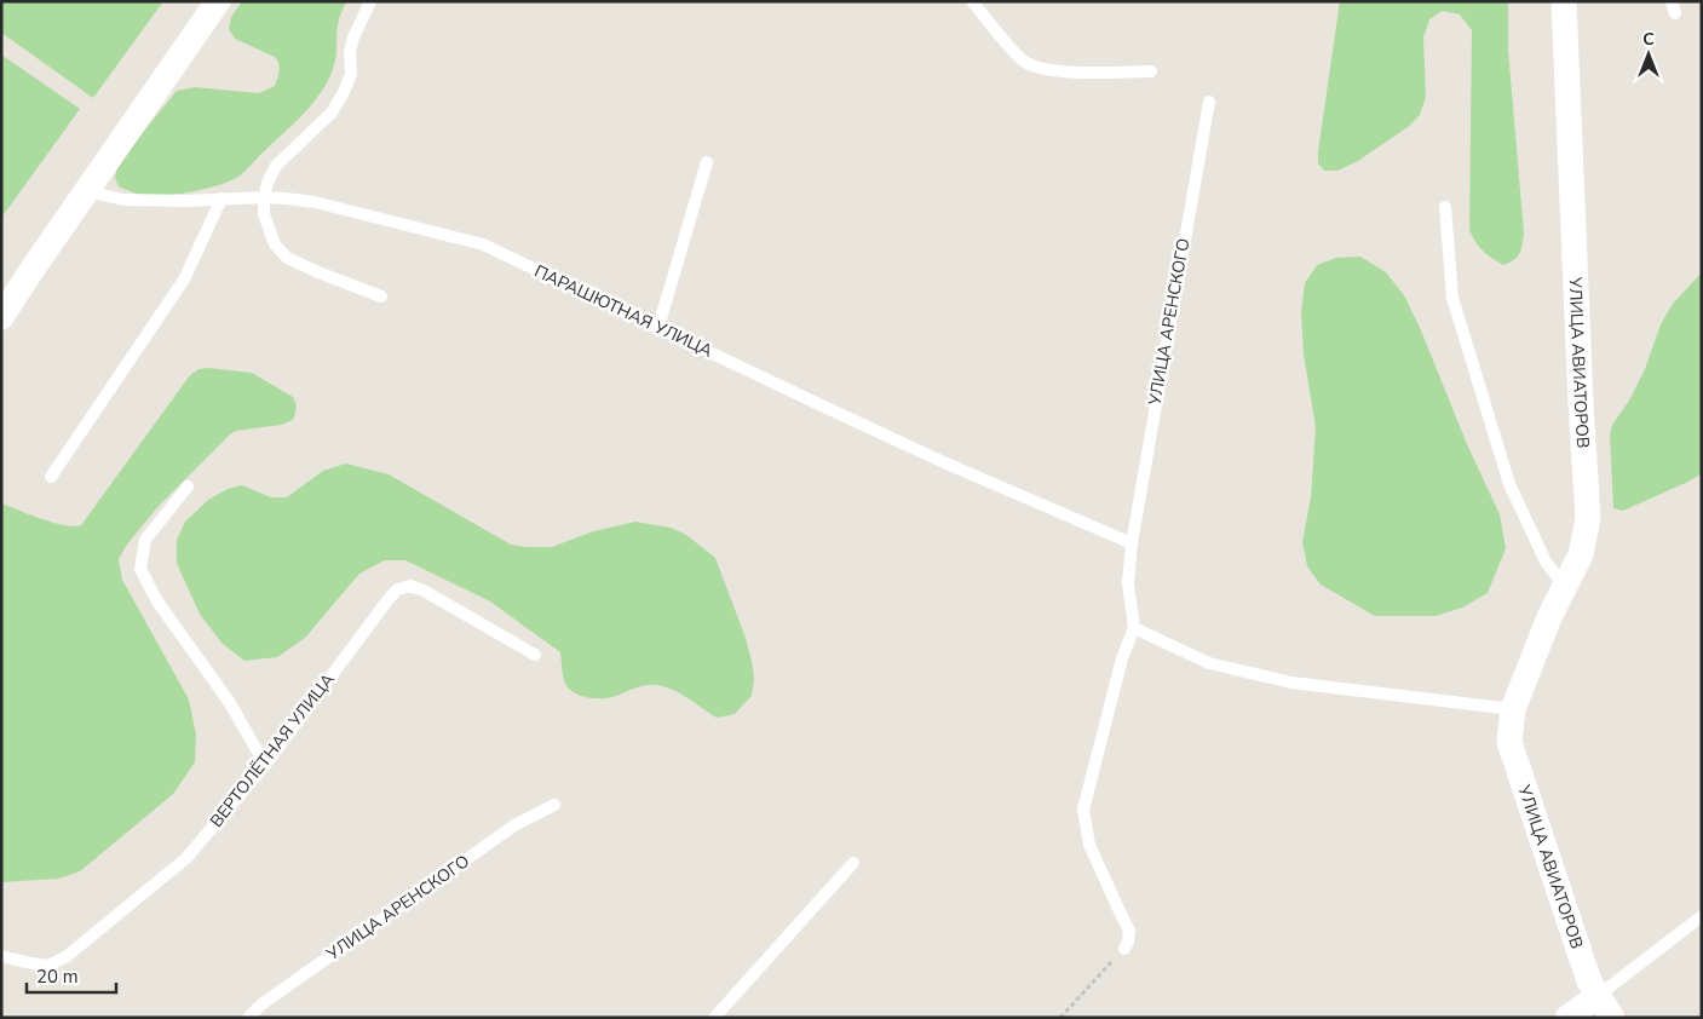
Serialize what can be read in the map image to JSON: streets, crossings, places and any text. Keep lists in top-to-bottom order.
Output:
{
  "streets": {
    "street": ["УЛИЦА АВИАТОРОВ"],
    "lane": ["ПАРАШЮТНАЯ УЛИЦА", "УЛИЦА АРЕНСКОГО", "ВЕРТОЛЁТНАЯ УЛИЦА"]
  },
  "crossings": [
    ["ПАРАШЮТНАЯ УЛИЦА", "УЛИЦА АРЕНСКОГО"]
  ],
  "scale_bar": "20 m",
  "north": "top"
}
